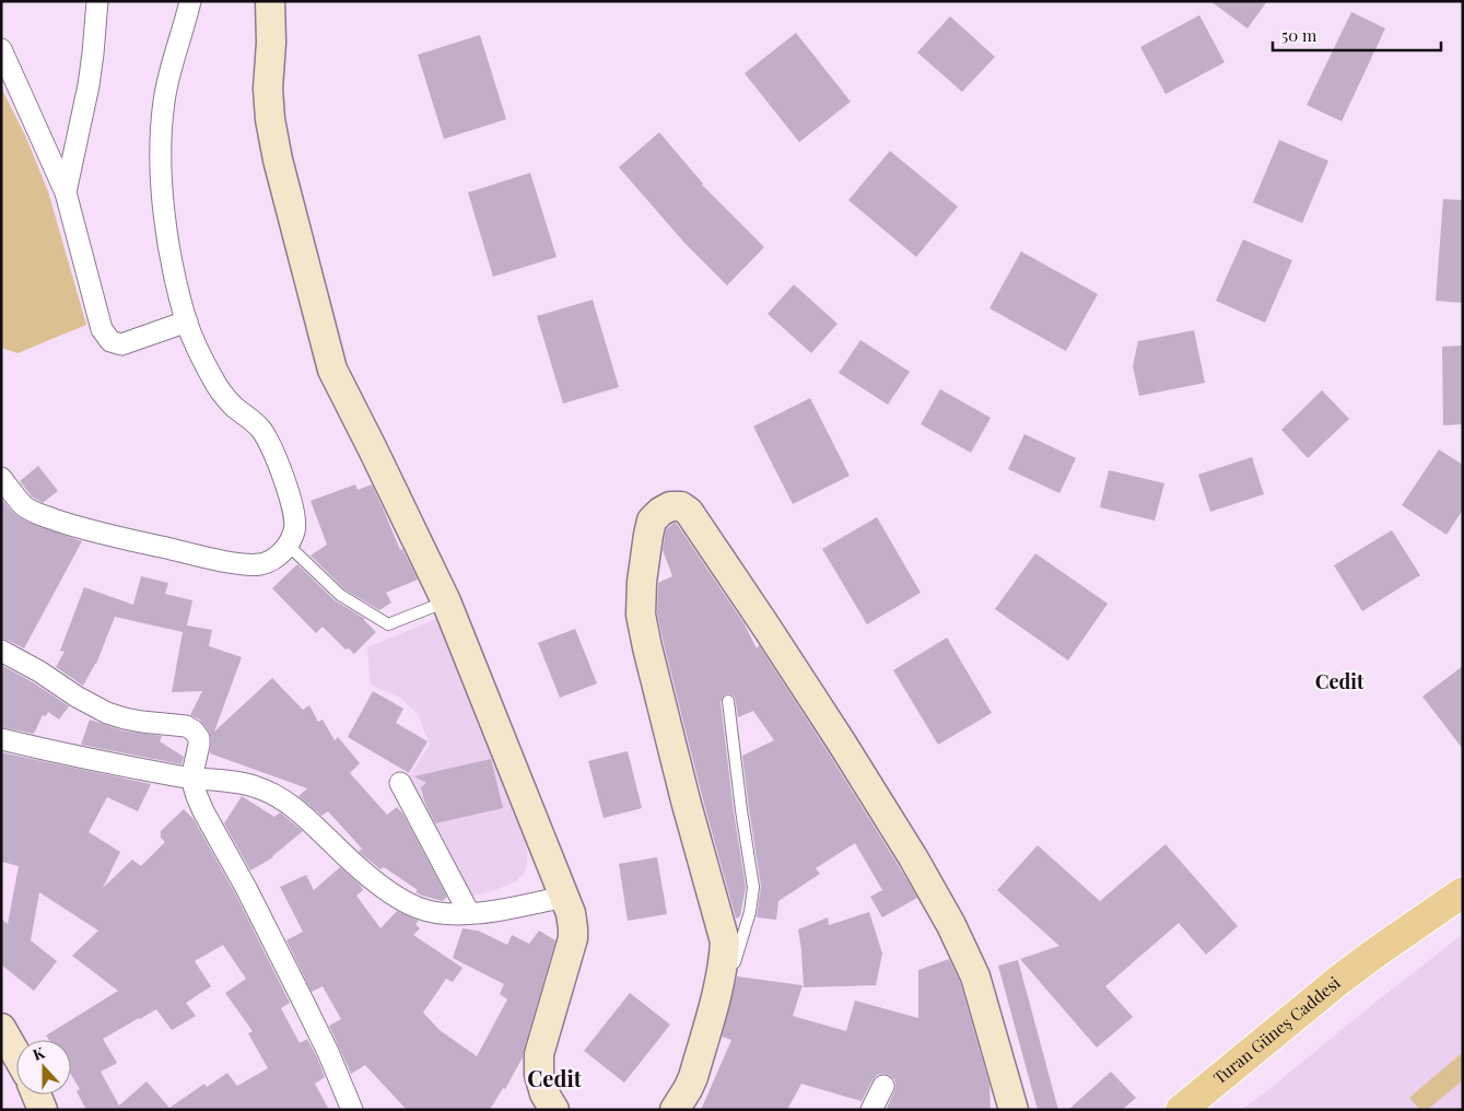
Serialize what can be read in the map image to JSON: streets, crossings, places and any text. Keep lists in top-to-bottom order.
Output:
{
  "streets": {
    "main road": ["Turan Güneş Caddesi"]
  },
  "districts": ["Cedit", "Cedit"],
  "scale_bar": "50 m",
  "north": "top"
}
